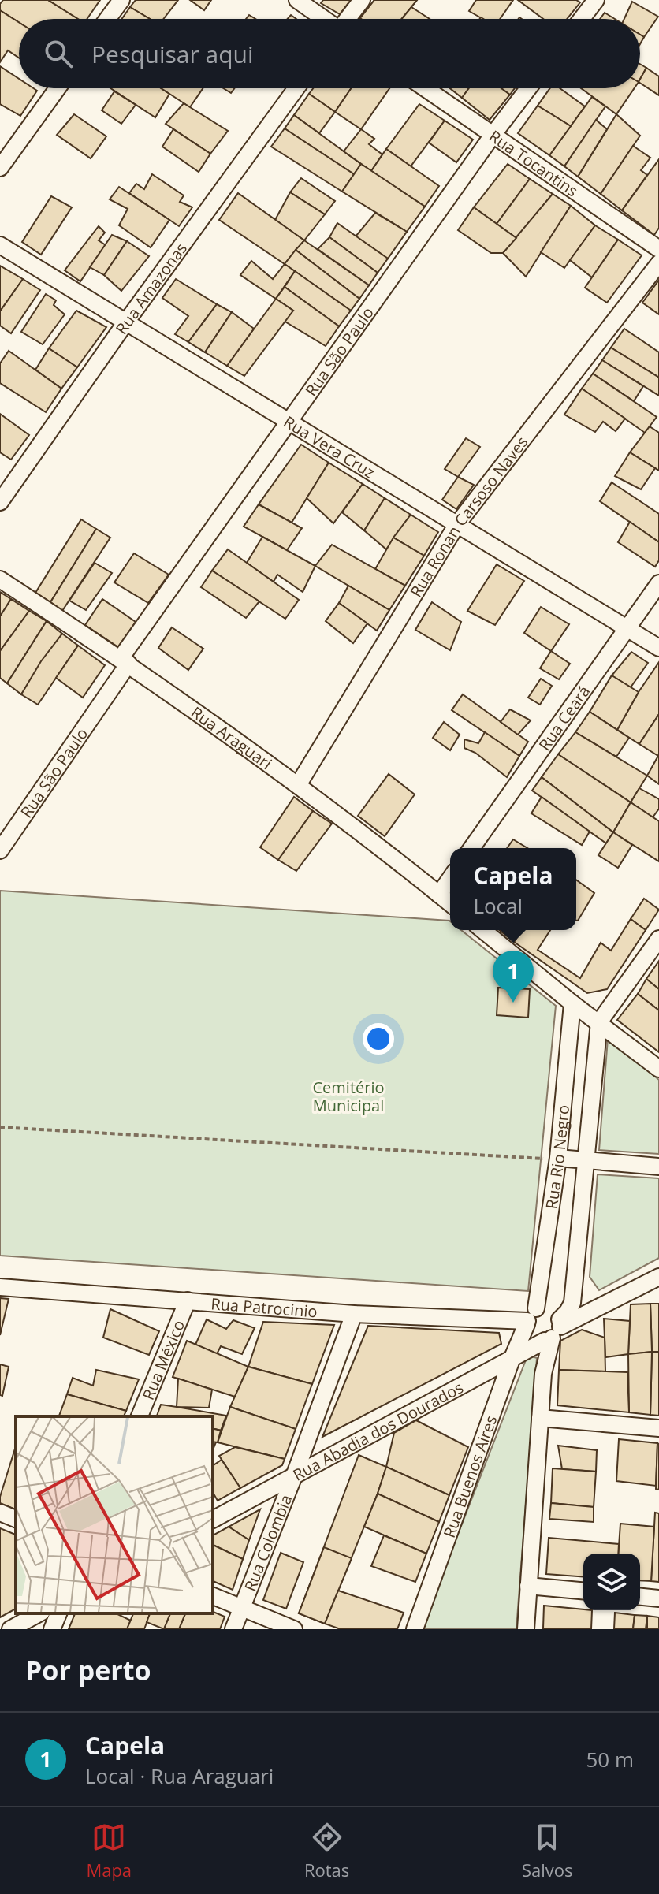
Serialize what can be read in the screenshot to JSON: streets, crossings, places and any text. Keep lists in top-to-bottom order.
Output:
{
  "streets": {
    "street": [
      "Rua Tocantins",
      "Rua Amazonas",
      "Rua São Paulo",
      "Rua Vera Cruz",
      "Rua Ronan Carsoso Naves",
      "Rua Ceará",
      "Rua Araguari",
      "Rua Rio Negro",
      "Rua Patrocinio",
      "Rua México",
      "Rua Abadia dos Dourados",
      "Rua Buenos Aires",
      "Rua Colombia"
    ]
  },
  "crossings": [
    ["Rua Tocantins", "Rua São Paulo"],
    ["Rua Amazonas", "Rua Vera Cruz"],
    ["Rua São Paulo", "Rua Vera Cruz"],
    ["Rua São Paulo", "Rua Araguari"],
    ["Rua Vera Cruz", "Rua Ronan Carsoso Naves"],
    ["Rua Vera Cruz", "Rua Ceará"],
    ["Rua Ronan Carsoso Naves", "Rua Araguari"],
    ["Rua Rio Negro", "Rua Patrocinio"],
    ["Rua Rio Negro", "Rua Abadia dos Dourados"],
    ["Rua Rio Negro", "Rua Buenos Aires"],
    ["Rua Patrocinio", "Rua México"],
    ["Rua Patrocinio", "Rua Buenos Aires"],
    ["Rua Patrocinio", "Rua Colombia"],
    ["Rua Abadia dos Dourados", "Rua Buenos Aires"],
    ["Rua Abadia dos Dourados", "Rua Colombia"]
  ],
  "parks": ["Cemitério Municipal"],
  "page": {
    "search": "Pesquisar aqui",
    "popup": ["Capela", "Local"],
    "pins": "1",
    "heading": "Por perto",
    "list": [
      {
        "mark": "1",
        "name": "Capela",
        "note": "Local · Rua Araguari",
        "value": "50 m"
      }
    ],
    "nav": ["Mapa", "Rotas", "Salvos"]
  }
}
